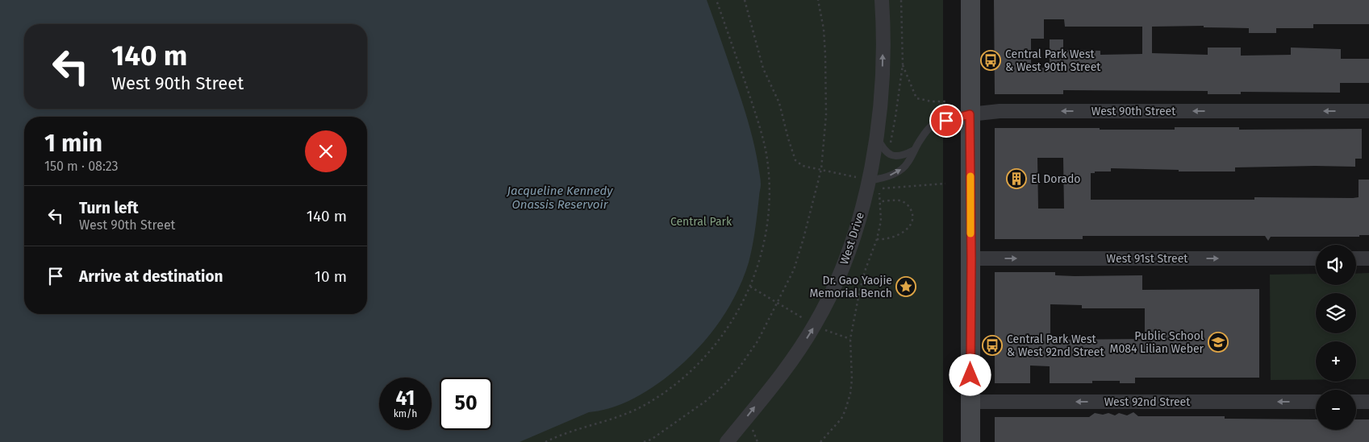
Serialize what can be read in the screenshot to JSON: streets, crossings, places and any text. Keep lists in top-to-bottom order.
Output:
{
  "streets": {
    "street": [
      "West 90th Street",
      "West Drive",
      "West 91st Street",
      "West 92nd Street"
    ]
  },
  "crossings": [
    ["West 90th Street", "West Drive"]
  ],
  "one_way": ["West Drive", "West 91st Street", "West 92nd Street"],
  "water": ["Jacqueline Kennedy Onassis Reservoir"],
  "parks": ["Central Park"],
  "places": {
    "bus stop": ["Central Park West & West 90th Street", "Central Park West & West 92nd Street"],
    "building": ["El Dorado"],
    "place": ["Dr. Gao Yaojie Memorial Bench"],
    "school or university": ["Public School M084 Lilian Weber"]
  },
  "page": {
    "turn": ["140 m", "West 90th Street"],
    "heading": ["1 min", "150 m · 08:23"],
    "list": [
      {
        "name": "Turn left",
        "note": "West 90th Street",
        "value": "140 m"
      },
      {
        "name": "Arrive at destination",
        "value": "10 m"
      }
    ],
    "map_buttons": ["+", "−"],
    "speed": "41 km/h",
    "limit": "50"
  }
}
